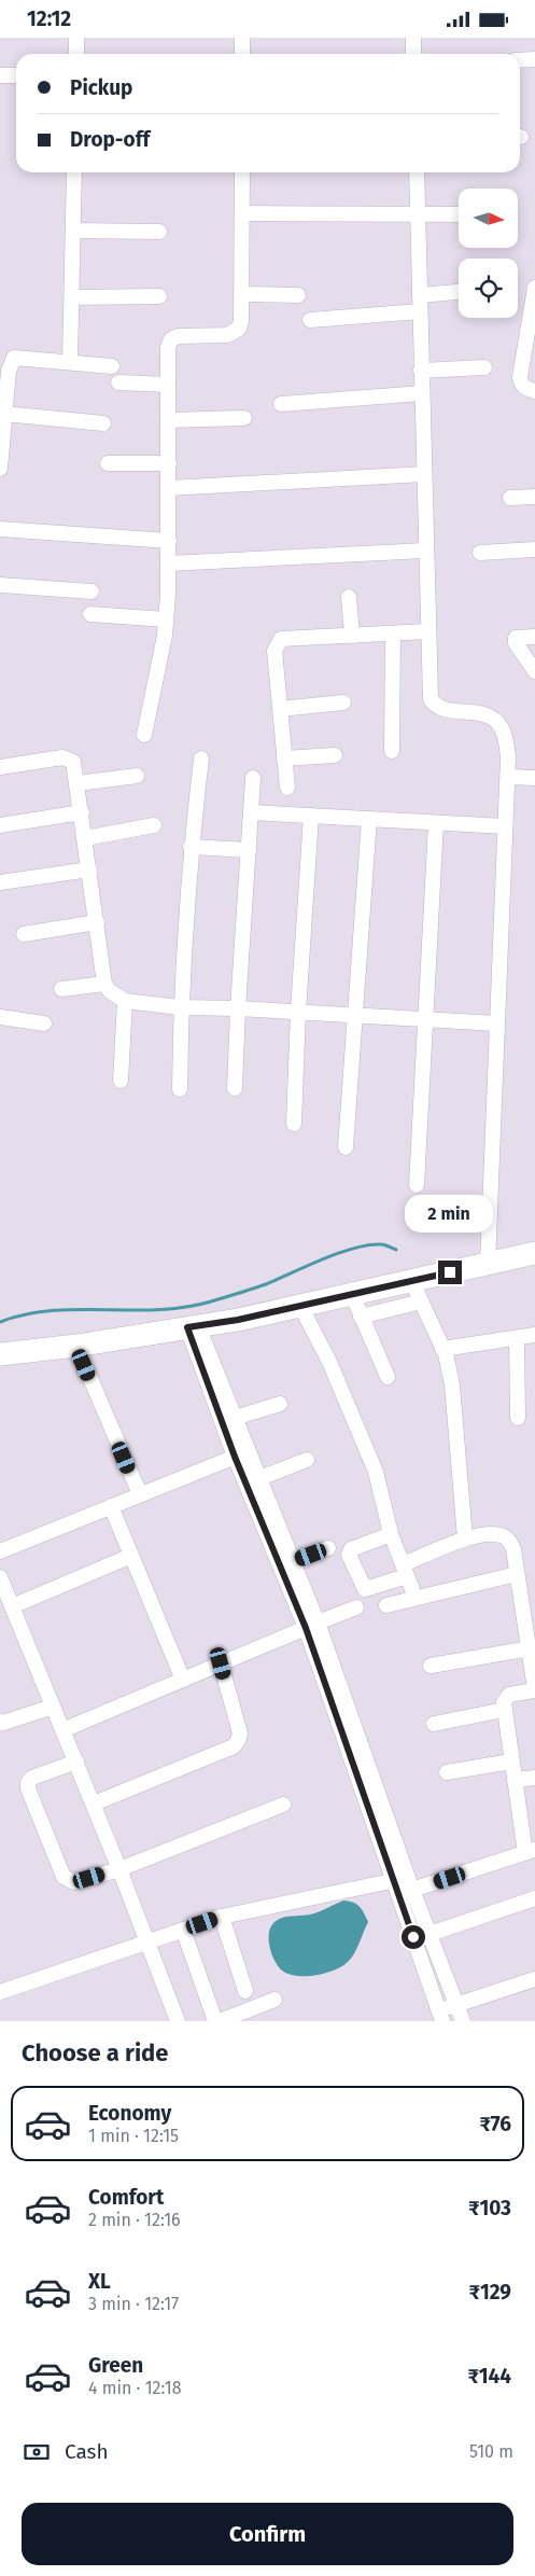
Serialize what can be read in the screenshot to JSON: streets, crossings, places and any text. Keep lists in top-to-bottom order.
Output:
{
  "north": "right",
  "page": {
    "status": "12:12",
    "banner": ["Pickup", "Drop-off"],
    "bubble": "2 min",
    "heading": "Choose a ride",
    "list": [
      {
        "name": "Economy",
        "note": "1 min · 12:15",
        "value": "₹76"
      },
      {
        "name": "Comfort",
        "note": "2 min · 12:16",
        "value": "₹103"
      },
      {
        "name": "XL",
        "note": "3 min · 12:17",
        "value": "₹129"
      },
      {
        "name": "Green",
        "note": "4 min · 12:18",
        "value": "₹144"
      }
    ],
    "pay": ["Cash", "510 m"],
    "buttons": "Confirm"
  }
}
